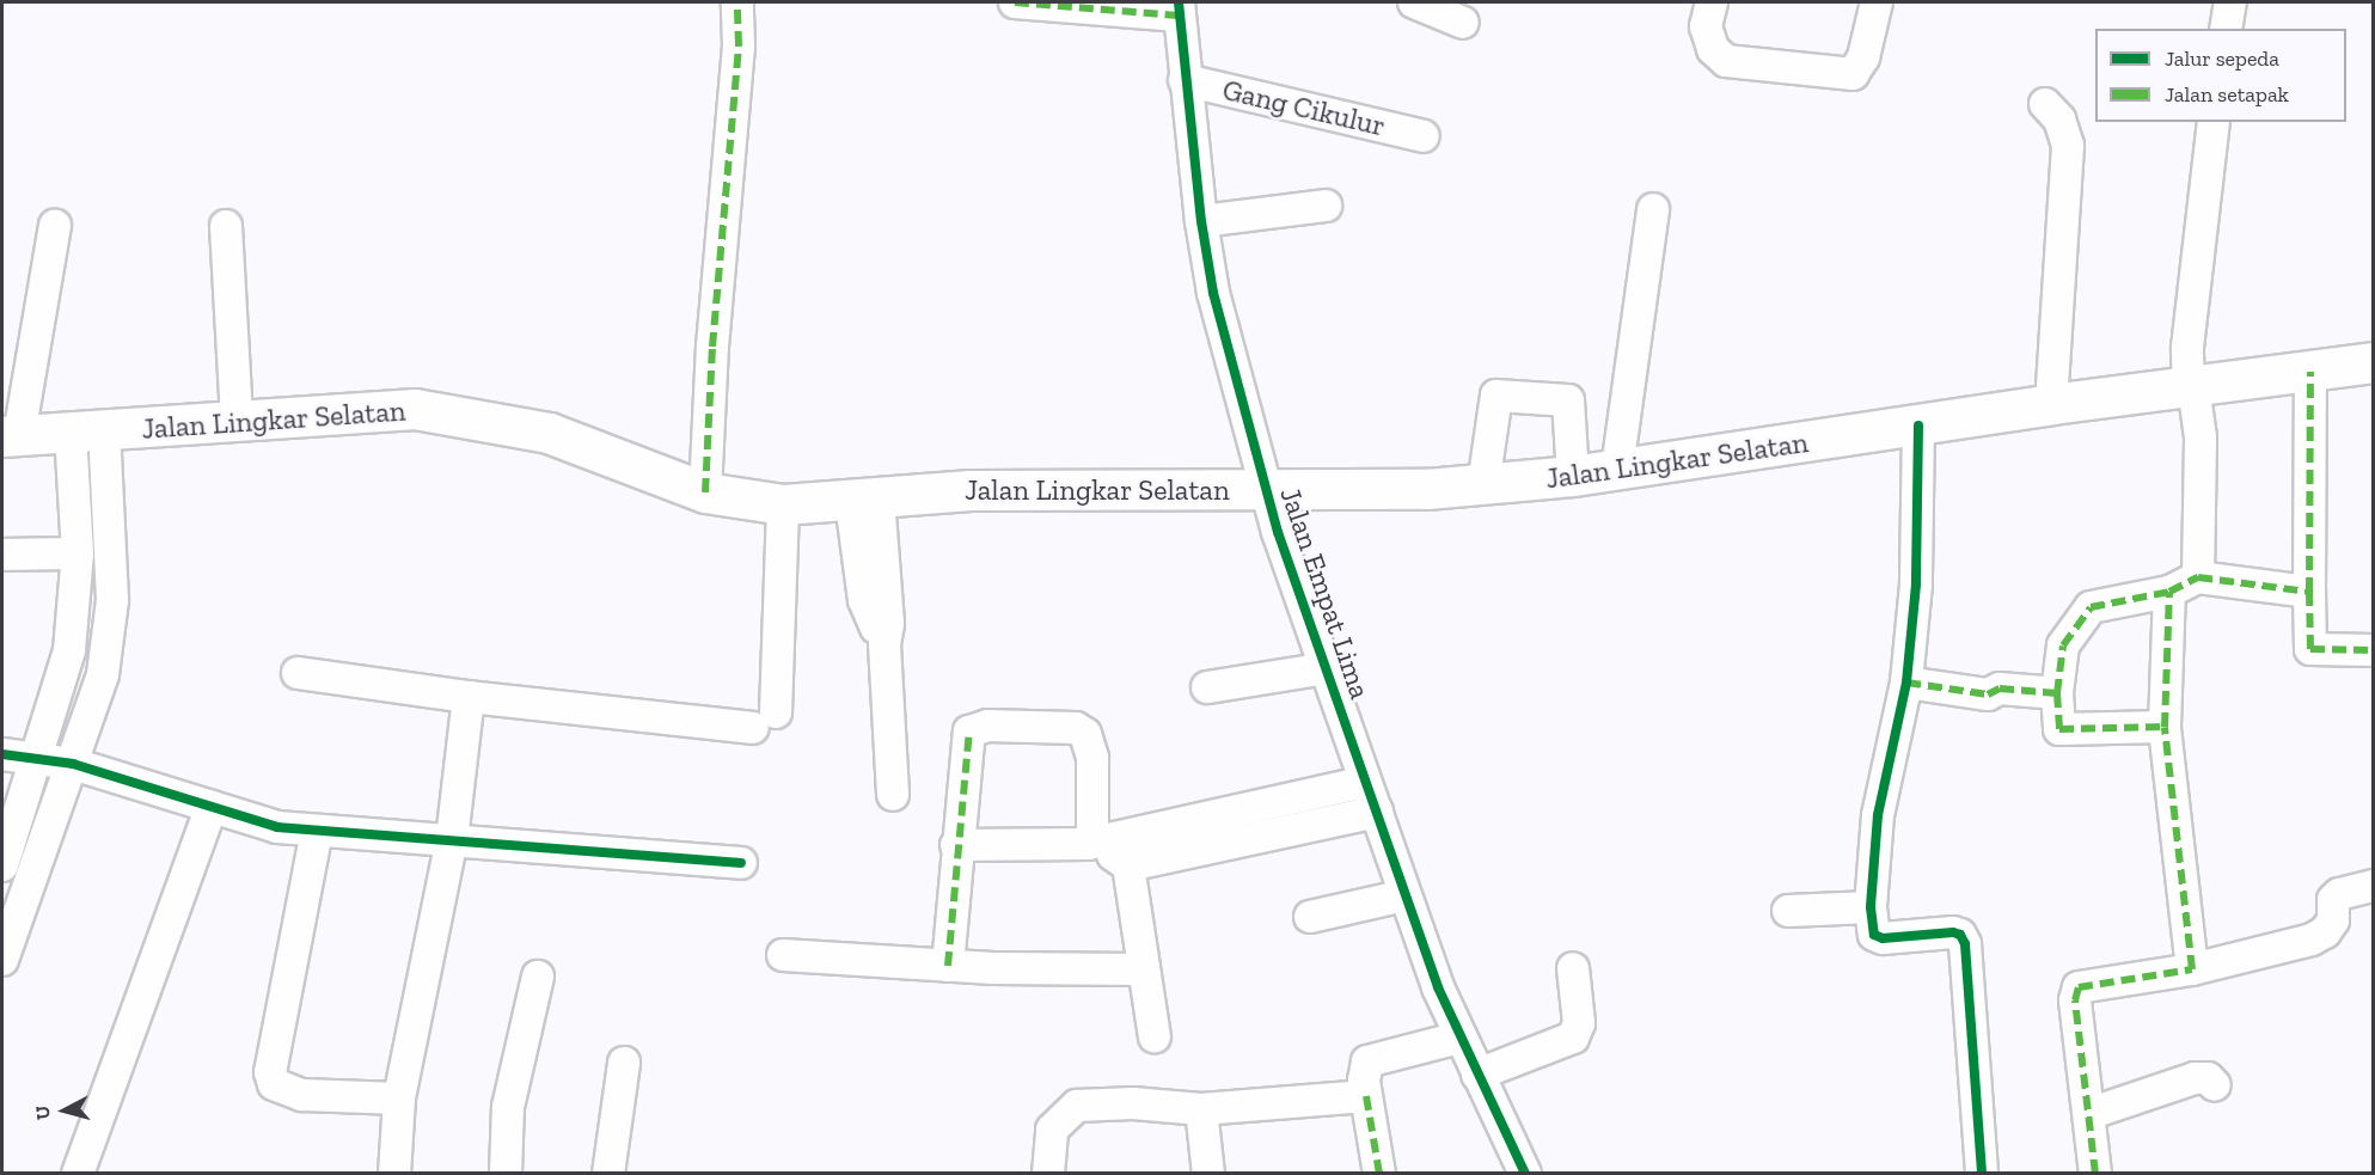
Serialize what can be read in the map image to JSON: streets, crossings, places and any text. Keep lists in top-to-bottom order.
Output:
{
  "streets": {
    "highway": ["Jalan Lingkar Selatan"],
    "street": ["Gang Cikulur", "Jalan Empat Lima"]
  },
  "crossings": [
    ["Gang Cikulur", "Jalan Empat Lima"],
    ["Jalan Lingkar Selatan", "Jalan Empat Lima"]
  ],
  "legend": ["Jalur sepeda", "Jalan setapak"],
  "north": "left"
}
